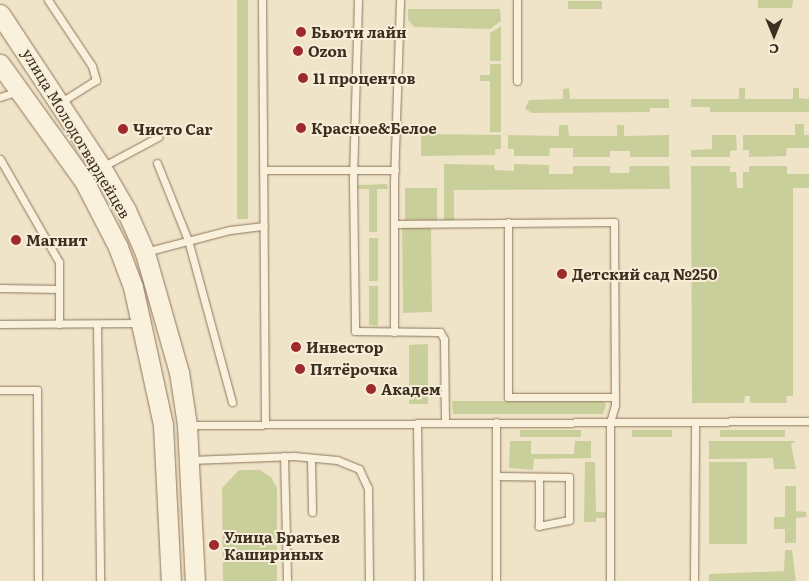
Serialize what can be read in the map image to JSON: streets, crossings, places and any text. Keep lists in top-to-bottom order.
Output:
{
  "streets": {
    "main road": ["улица Молодогвардейцев"]
  },
  "places": [
    "Бьюти лайн",
    "Ozon",
    "11 процентов",
    "Красное&Белое",
    "Чисто Car",
    "Магнит",
    "Детский сад №250",
    "Инвестор",
    "Пятёрочка",
    "Академ",
    "Улица Братьев Кашириных"
  ],
  "north": "bottom"
}
